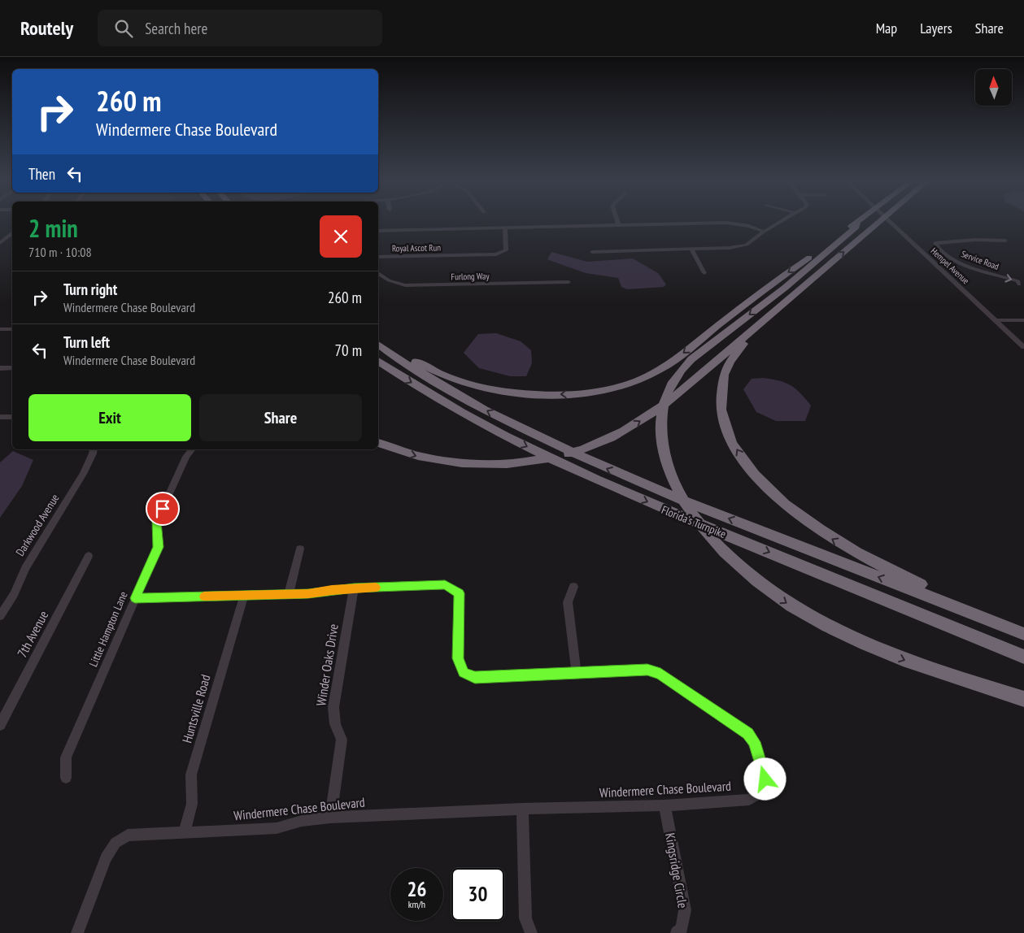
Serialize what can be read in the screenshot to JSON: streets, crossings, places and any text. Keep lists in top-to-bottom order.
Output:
{
  "streets": {
    "highway": ["Florida's Turnpike"],
    "street": [
      "Royal Ascot Run",
      "Service Road",
      "Hempel Avenue",
      "Furlong Way",
      "Darkwood Avenue",
      "Little Hampton Lane",
      "7th Avenue",
      "Winder Oaks Drive",
      "Huntsville Road",
      "Windermere Chase Boulevard",
      "Kingsridge Circle"
    ]
  },
  "crossings": [
    ["Little Hampton Lane", "Windermere Chase Boulevard"],
    ["Winder Oaks Drive", "Windermere Chase Boulevard"],
    ["Huntsville Road", "Windermere Chase Boulevard"],
    ["Windermere Chase Boulevard", "Kingsridge Circle"]
  ],
  "north": "top",
  "page": {
    "header": "Routely",
    "search": "Search here",
    "nav": ["Map", "Layers", "Share"],
    "turn": ["260 m", "Windermere Chase Boulevard"],
    "then": "Then",
    "heading": ["2 min", "710 m · 10:08"],
    "list": [
      {
        "name": "Turn right",
        "note": "Windermere Chase Boulevard",
        "value": "260 m"
      },
      {
        "name": "Turn left",
        "note": "Windermere Chase Boulevard",
        "value": "70 m"
      }
    ],
    "buttons": ["Exit", "Share"],
    "speed": "26 km/h",
    "limit": "30"
  }
}
